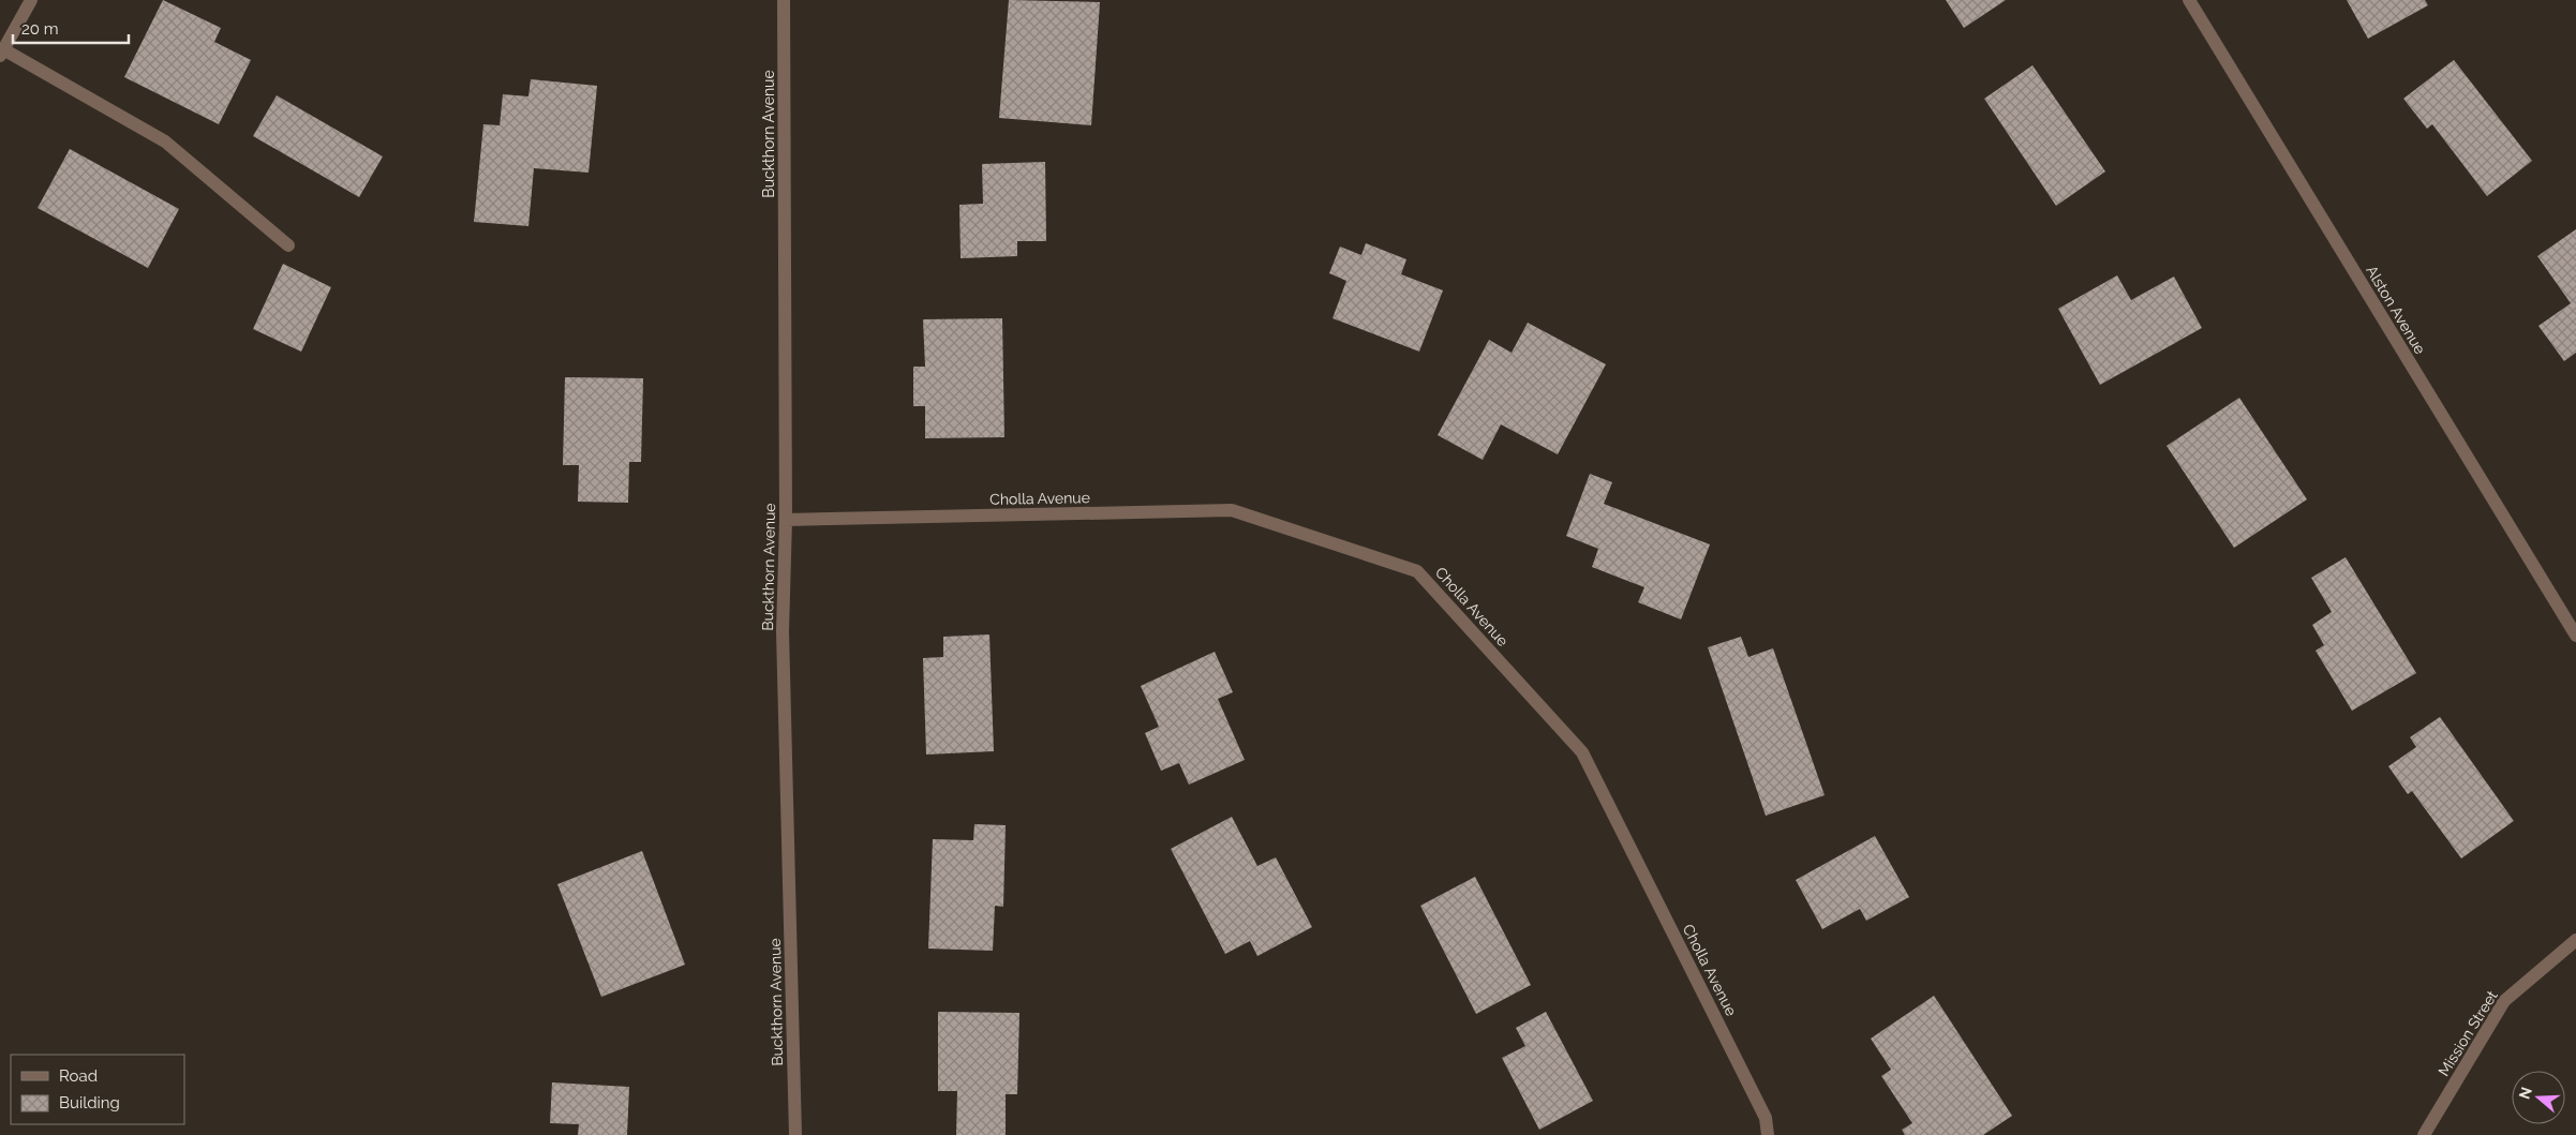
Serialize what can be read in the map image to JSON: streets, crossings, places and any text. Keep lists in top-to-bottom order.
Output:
{
  "streets": {
    "street": [
      "Buckthorn Avenue",
      "Alston Avenue",
      "Cholla Avenue",
      "Mission Street"
    ]
  },
  "crossings": [
    ["Buckthorn Avenue", "Cholla Avenue"]
  ],
  "legend": ["Road", "Building"],
  "scale_bar": "20 m",
  "north": "left"
}
